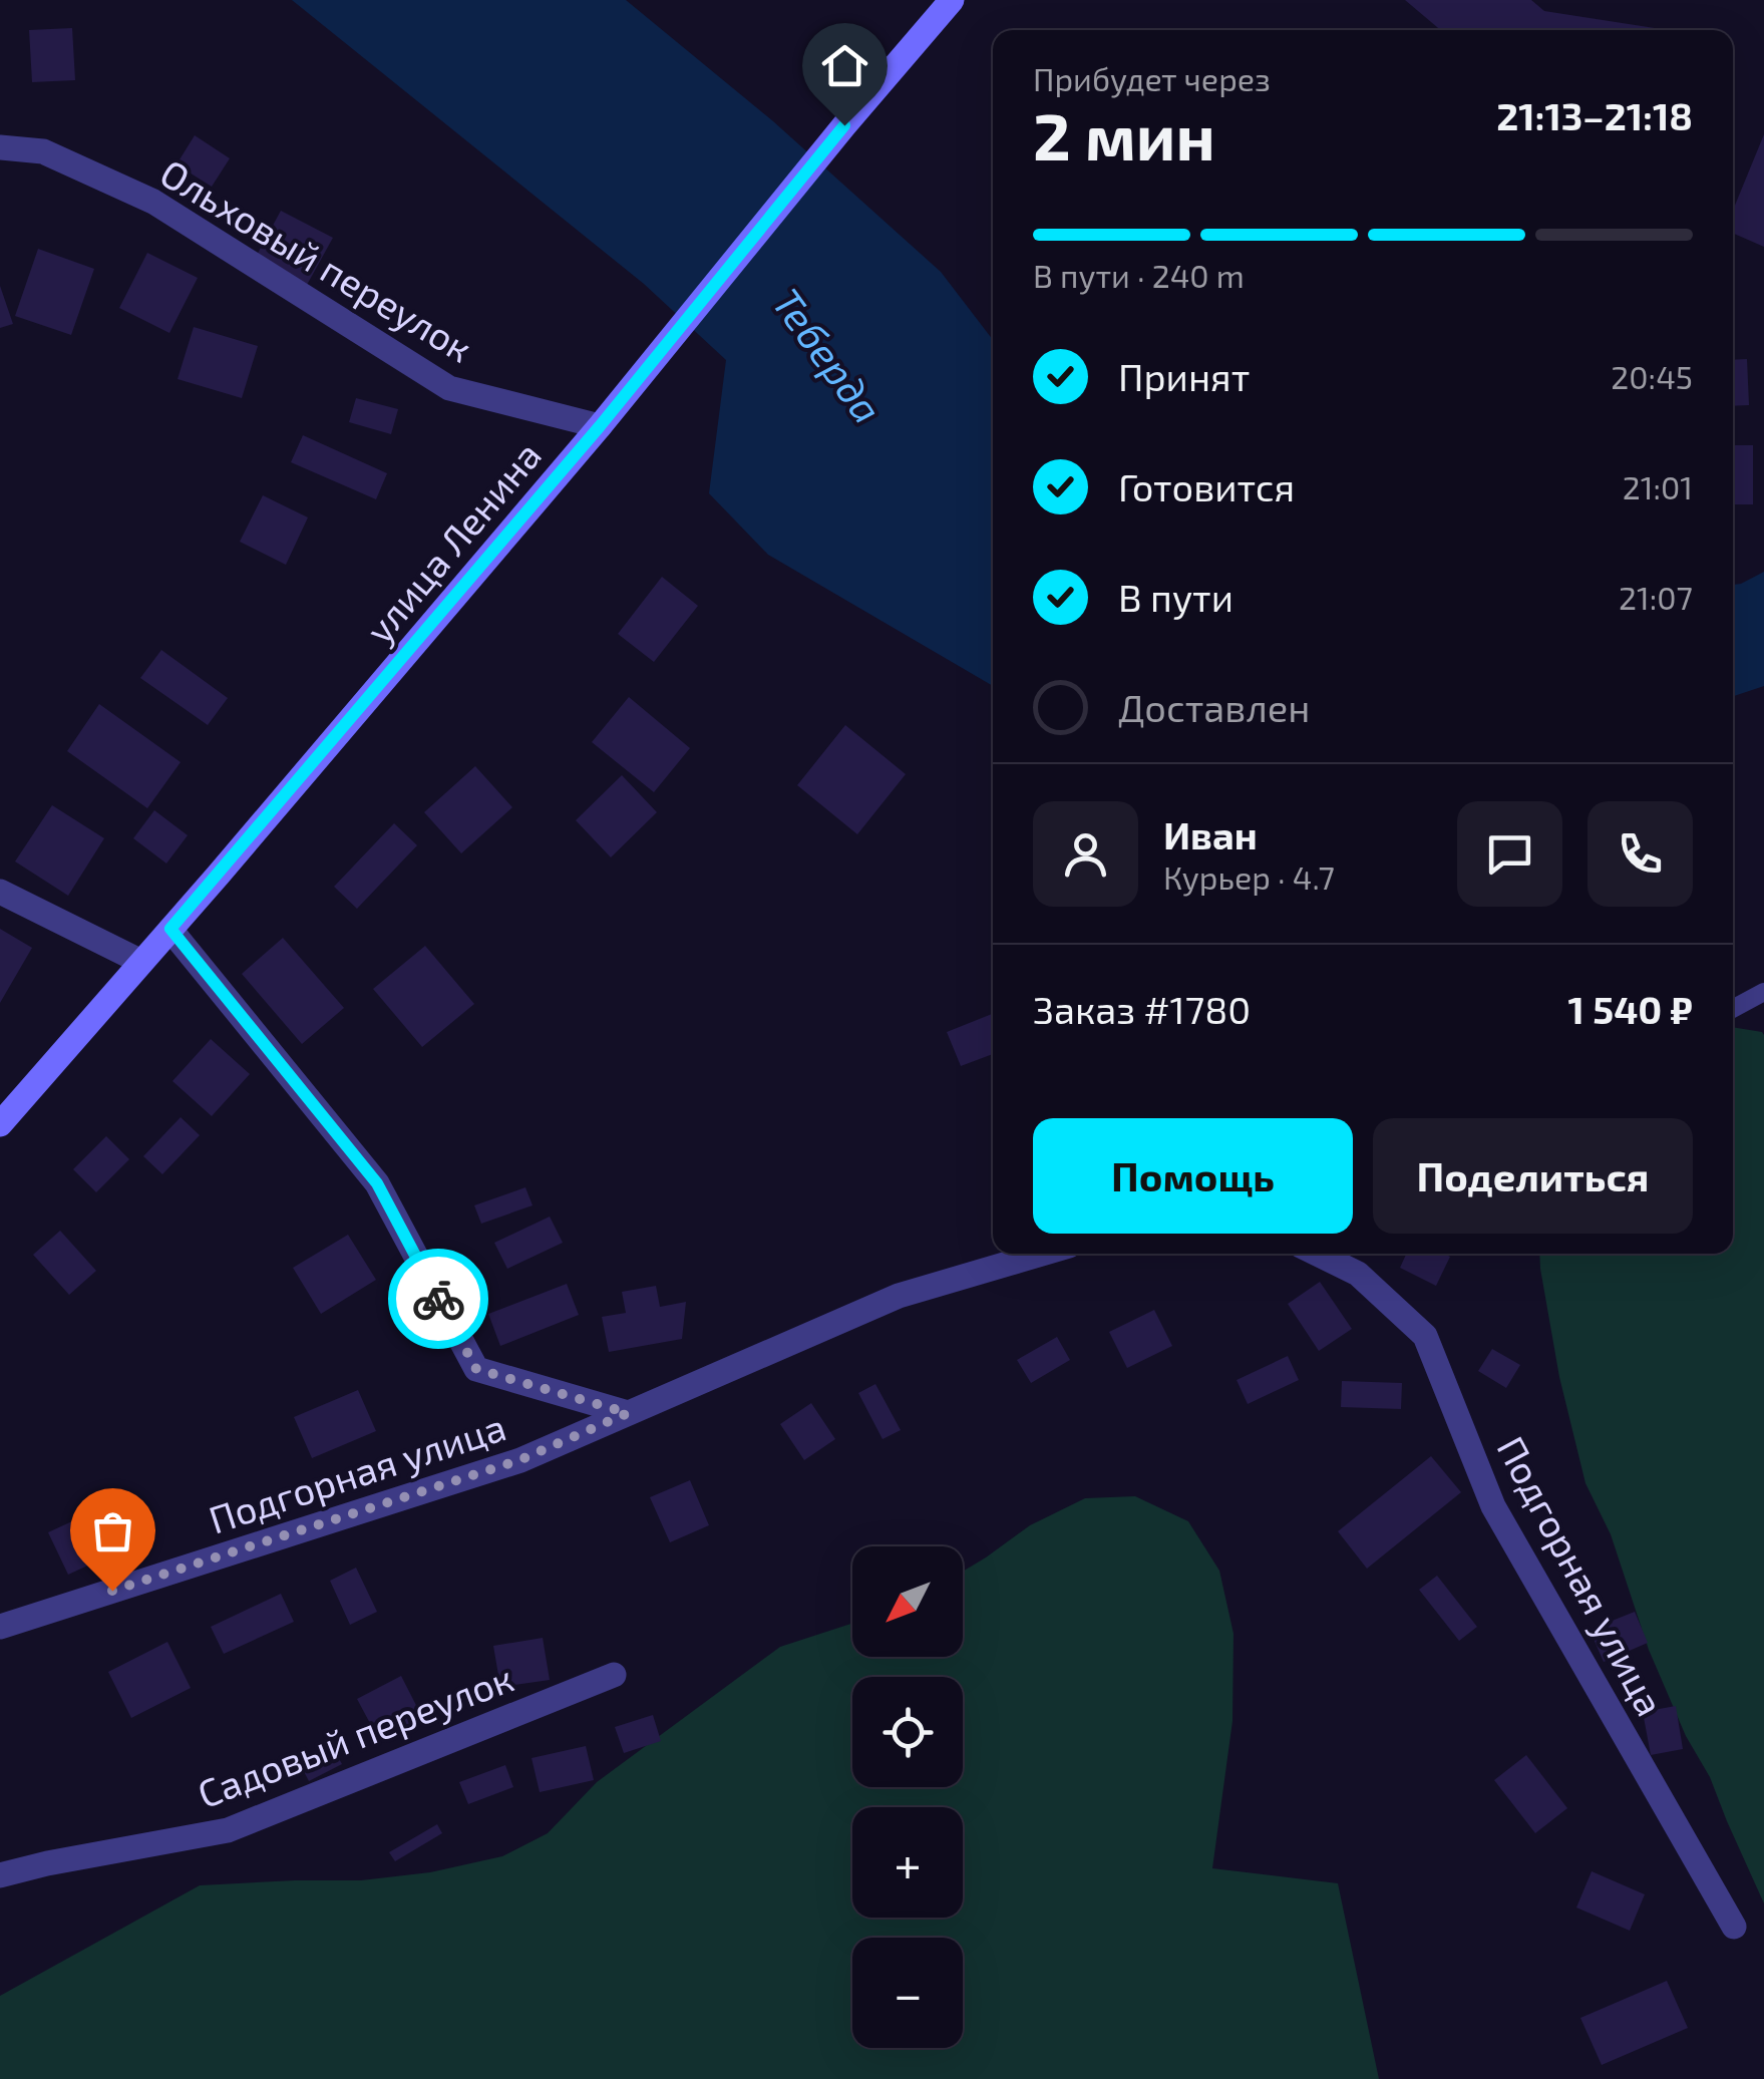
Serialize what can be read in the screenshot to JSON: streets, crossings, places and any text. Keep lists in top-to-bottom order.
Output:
{
  "streets": {
    "main road": ["улица Ленина"],
    "street": ["Ольховый переулок", "Подгорная улица", "Садовый переулок"]
  },
  "crossings": [
    ["Ольховый переулок", "улица Ленина"]
  ],
  "water": ["Теберда"],
  "north": "bottom left",
  "page": {
    "heading": ["2 мин", "Прибудет через", "21:13–21:18"],
    "panel": [
      "Иван",
      "Курьер · 4.7",
      "Заказ #1780",
      "1 540 ₽"
    ],
    "bar": "В пути · 240 m",
    "list": [
      ["Принят", "20:45"],
      ["Готовится", "21:01"],
      ["В пути", "21:07"],
      "Доставлен"
    ],
    "buttons": ["Помощь", "Поделиться"],
    "map_buttons": ["+", "−"]
  }
}
